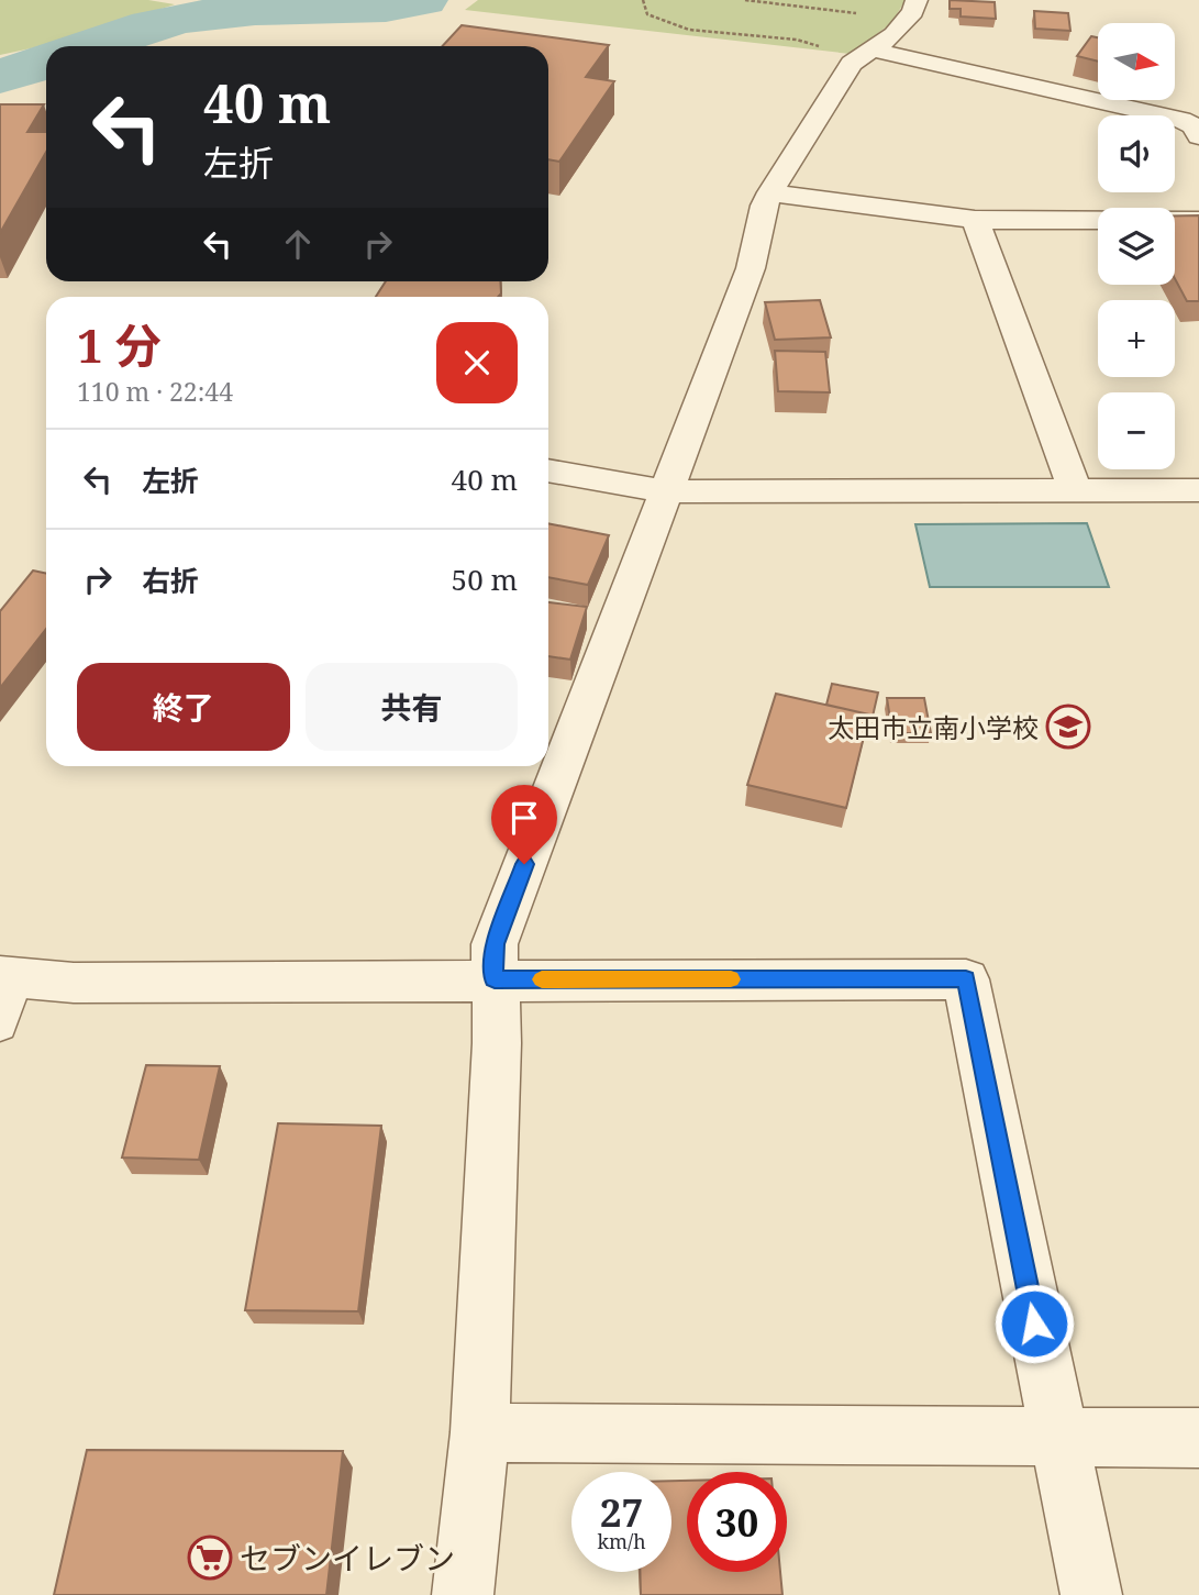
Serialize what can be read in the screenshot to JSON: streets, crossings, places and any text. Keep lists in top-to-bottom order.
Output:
{
  "places": {
    "school or university": ["太田市立南小学校"],
    "supermarket": ["セブンイレブン"]
  },
  "north": "right",
  "page": {
    "map_buttons": ["+", "−"],
    "turn": ["40 m", "左折"],
    "heading": ["1 分", "110 m · 22:44"],
    "list": [
      {
        "name": "左折",
        "value": "40 m"
      },
      {
        "name": "右折",
        "value": "50 m"
      }
    ],
    "buttons": ["終了", "共有"],
    "speed": "27 km/h",
    "limit": "30"
  }
}
